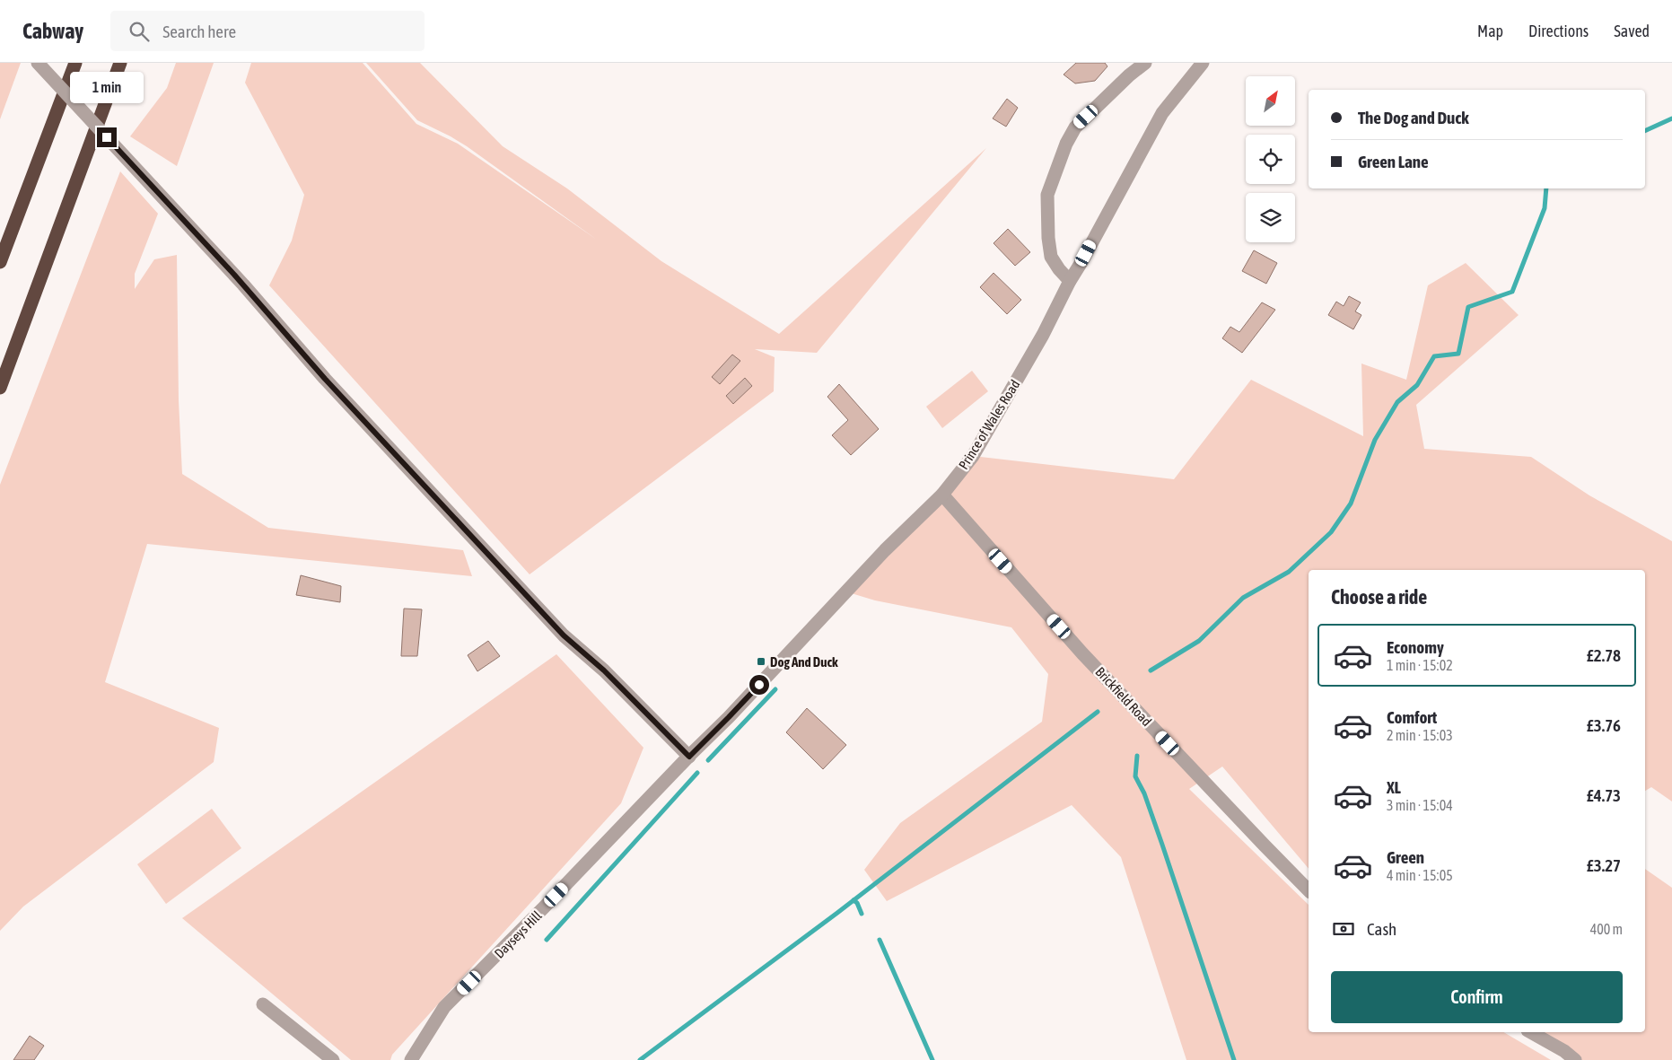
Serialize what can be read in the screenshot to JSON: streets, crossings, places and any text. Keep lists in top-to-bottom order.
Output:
{
  "streets": {
    "street": ["Prince of Wales Road", "Brickfield Road", "Dayseys Hill"]
  },
  "crossings": [
    ["Prince of Wales Road", "Brickfield Road"],
    ["Prince of Wales Road", "Dayseys Hill"]
  ],
  "places": {
    "transit": ["Dog And Duck"]
  },
  "north": "top right",
  "page": {
    "header": "Cabway",
    "search": "Search here",
    "nav": ["Map", "Directions", "Saved"],
    "bubble": "1 min",
    "banner": ["The Dog and Duck", "Green Lane"],
    "heading": "Choose a ride",
    "list": [
      {
        "name": "Economy",
        "note": "1 min · 15:02",
        "value": "£2.78"
      },
      {
        "name": "Comfort",
        "note": "2 min · 15:03",
        "value": "£3.76"
      },
      {
        "name": "XL",
        "note": "3 min · 15:04",
        "value": "£4.73"
      },
      {
        "name": "Green",
        "note": "4 min · 15:05",
        "value": "£3.27"
      }
    ],
    "pay": ["Cash", "400 m"],
    "buttons": "Confirm"
  }
}
